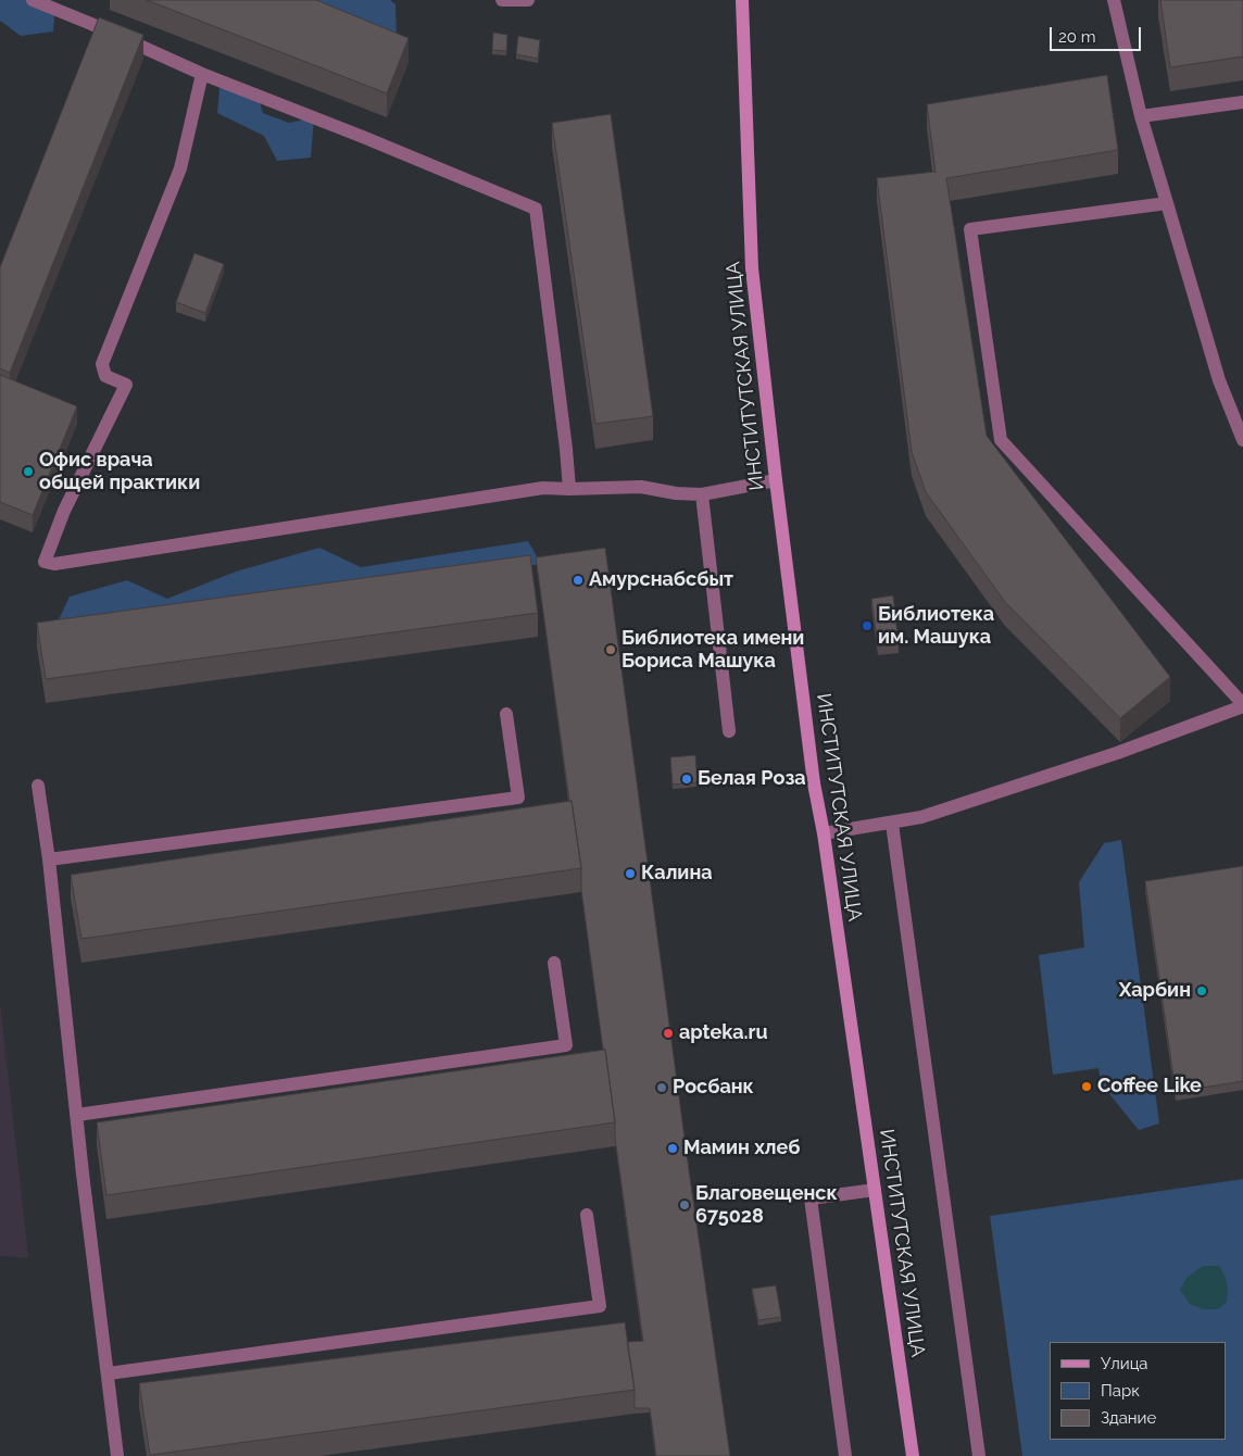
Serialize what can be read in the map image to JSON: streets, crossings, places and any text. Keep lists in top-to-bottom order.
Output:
{
  "streets": {
    "main road": ["ИНСТИТУТСКАЯ УЛИЦА"]
  },
  "places": [
    "Офис врача общей практики",
    "Амурснабсбыт",
    "Библиотека им. Машука",
    "Библиотека имени Бориса Машука",
    "Белая Роза",
    "Калина",
    "Харбин",
    "apteka.ru",
    "Coffee Like",
    "Росбанк",
    "Мамин хлеб",
    "Благовещенск 675028"
  ],
  "legend": ["Улица", "Парк", "Здание"],
  "scale_bar": "20 m"
}
